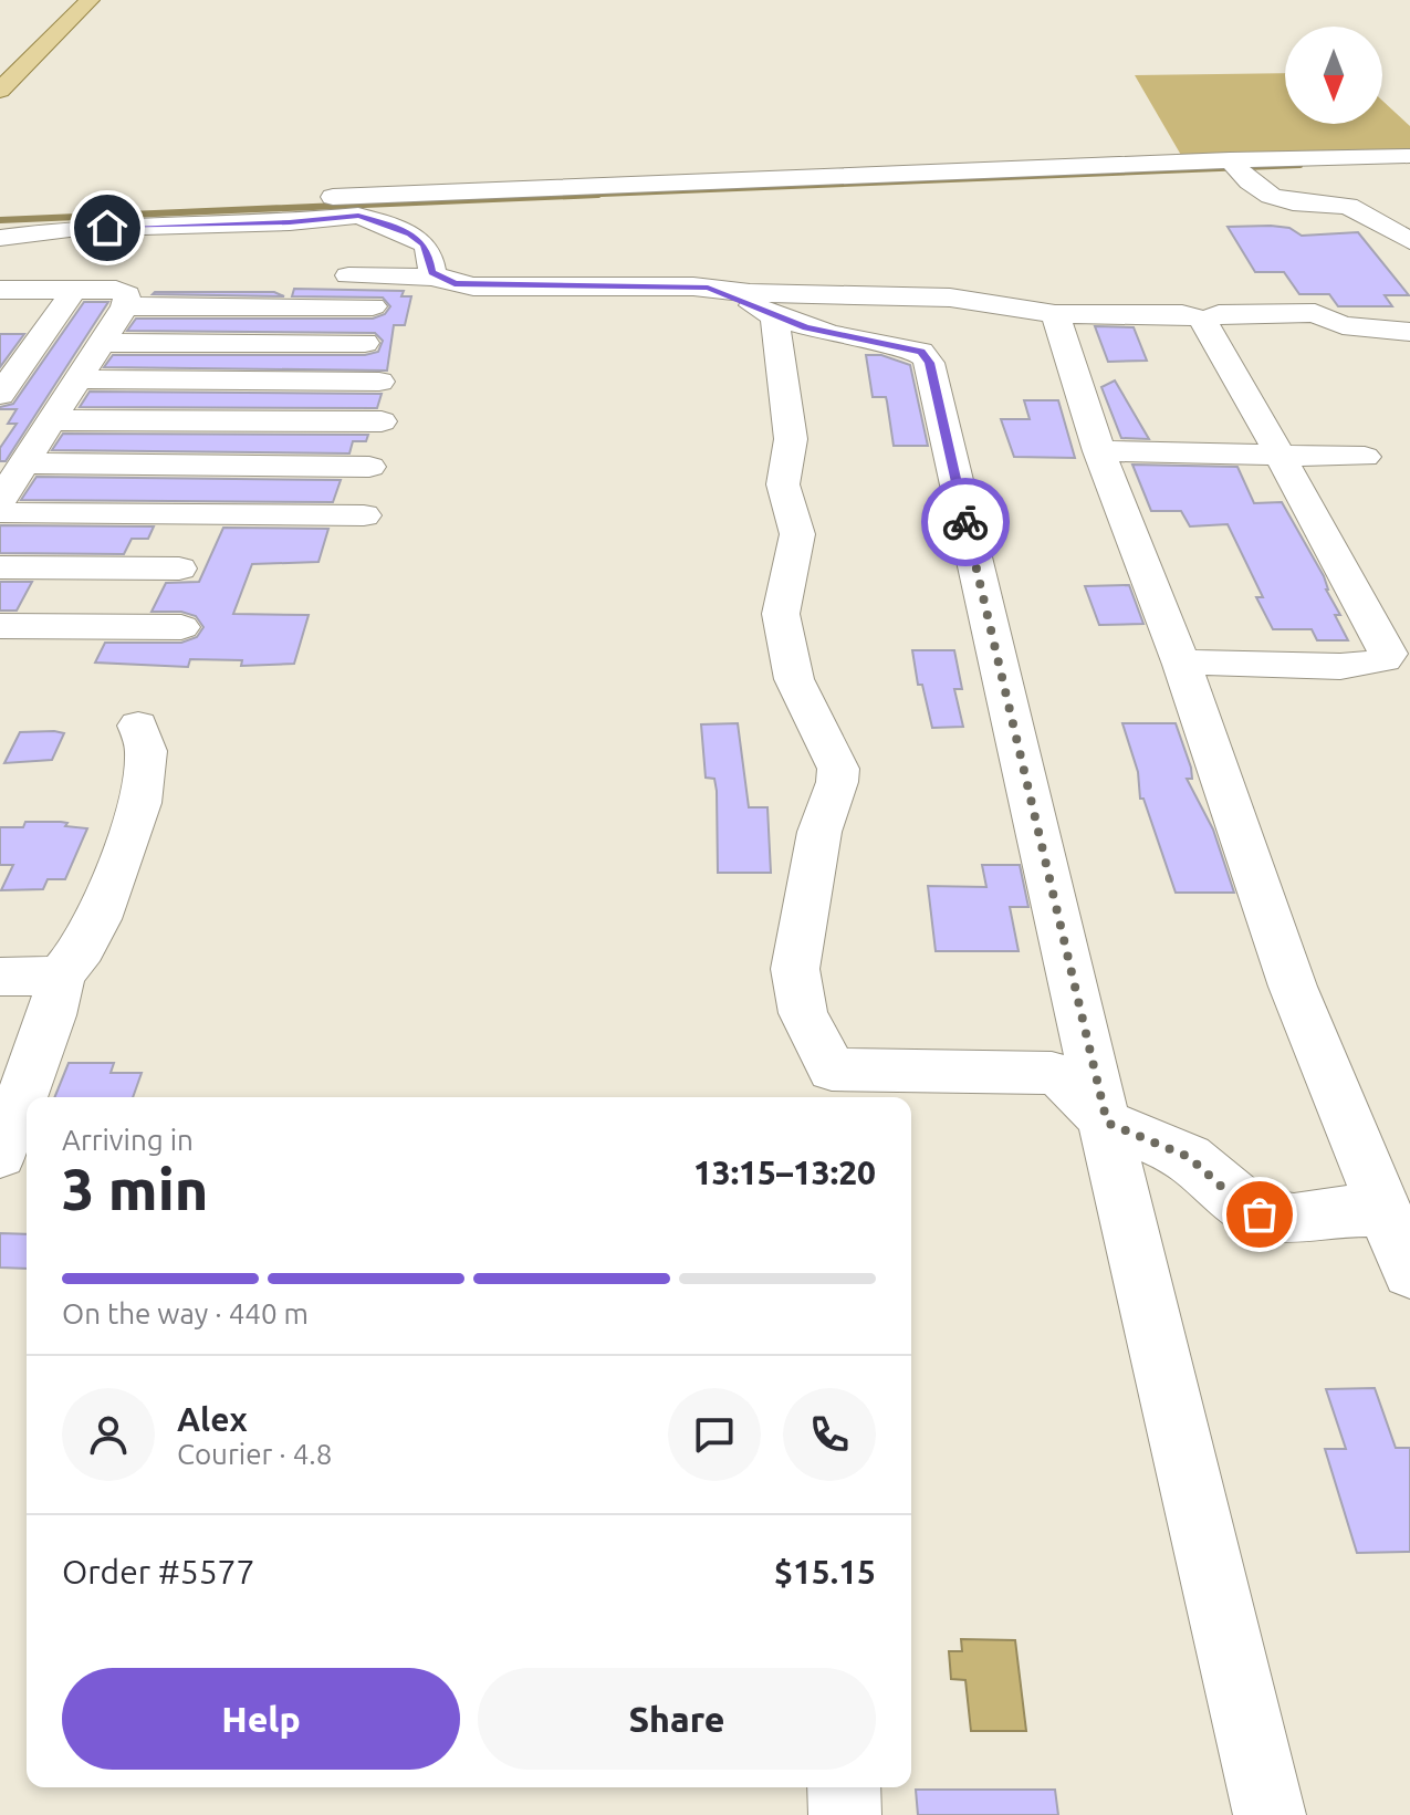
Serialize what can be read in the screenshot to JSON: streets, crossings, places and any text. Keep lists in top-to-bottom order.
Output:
{
  "north": "bottom",
  "page": {
    "heading": ["3 min", "Arriving in", "13:15–13:20"],
    "panel": [
      "Alex",
      "Courier · 4.8",
      "Order #5577",
      "$15.15"
    ],
    "bar": "On the way · 440 m",
    "buttons": ["Help", "Share"]
  }
}
